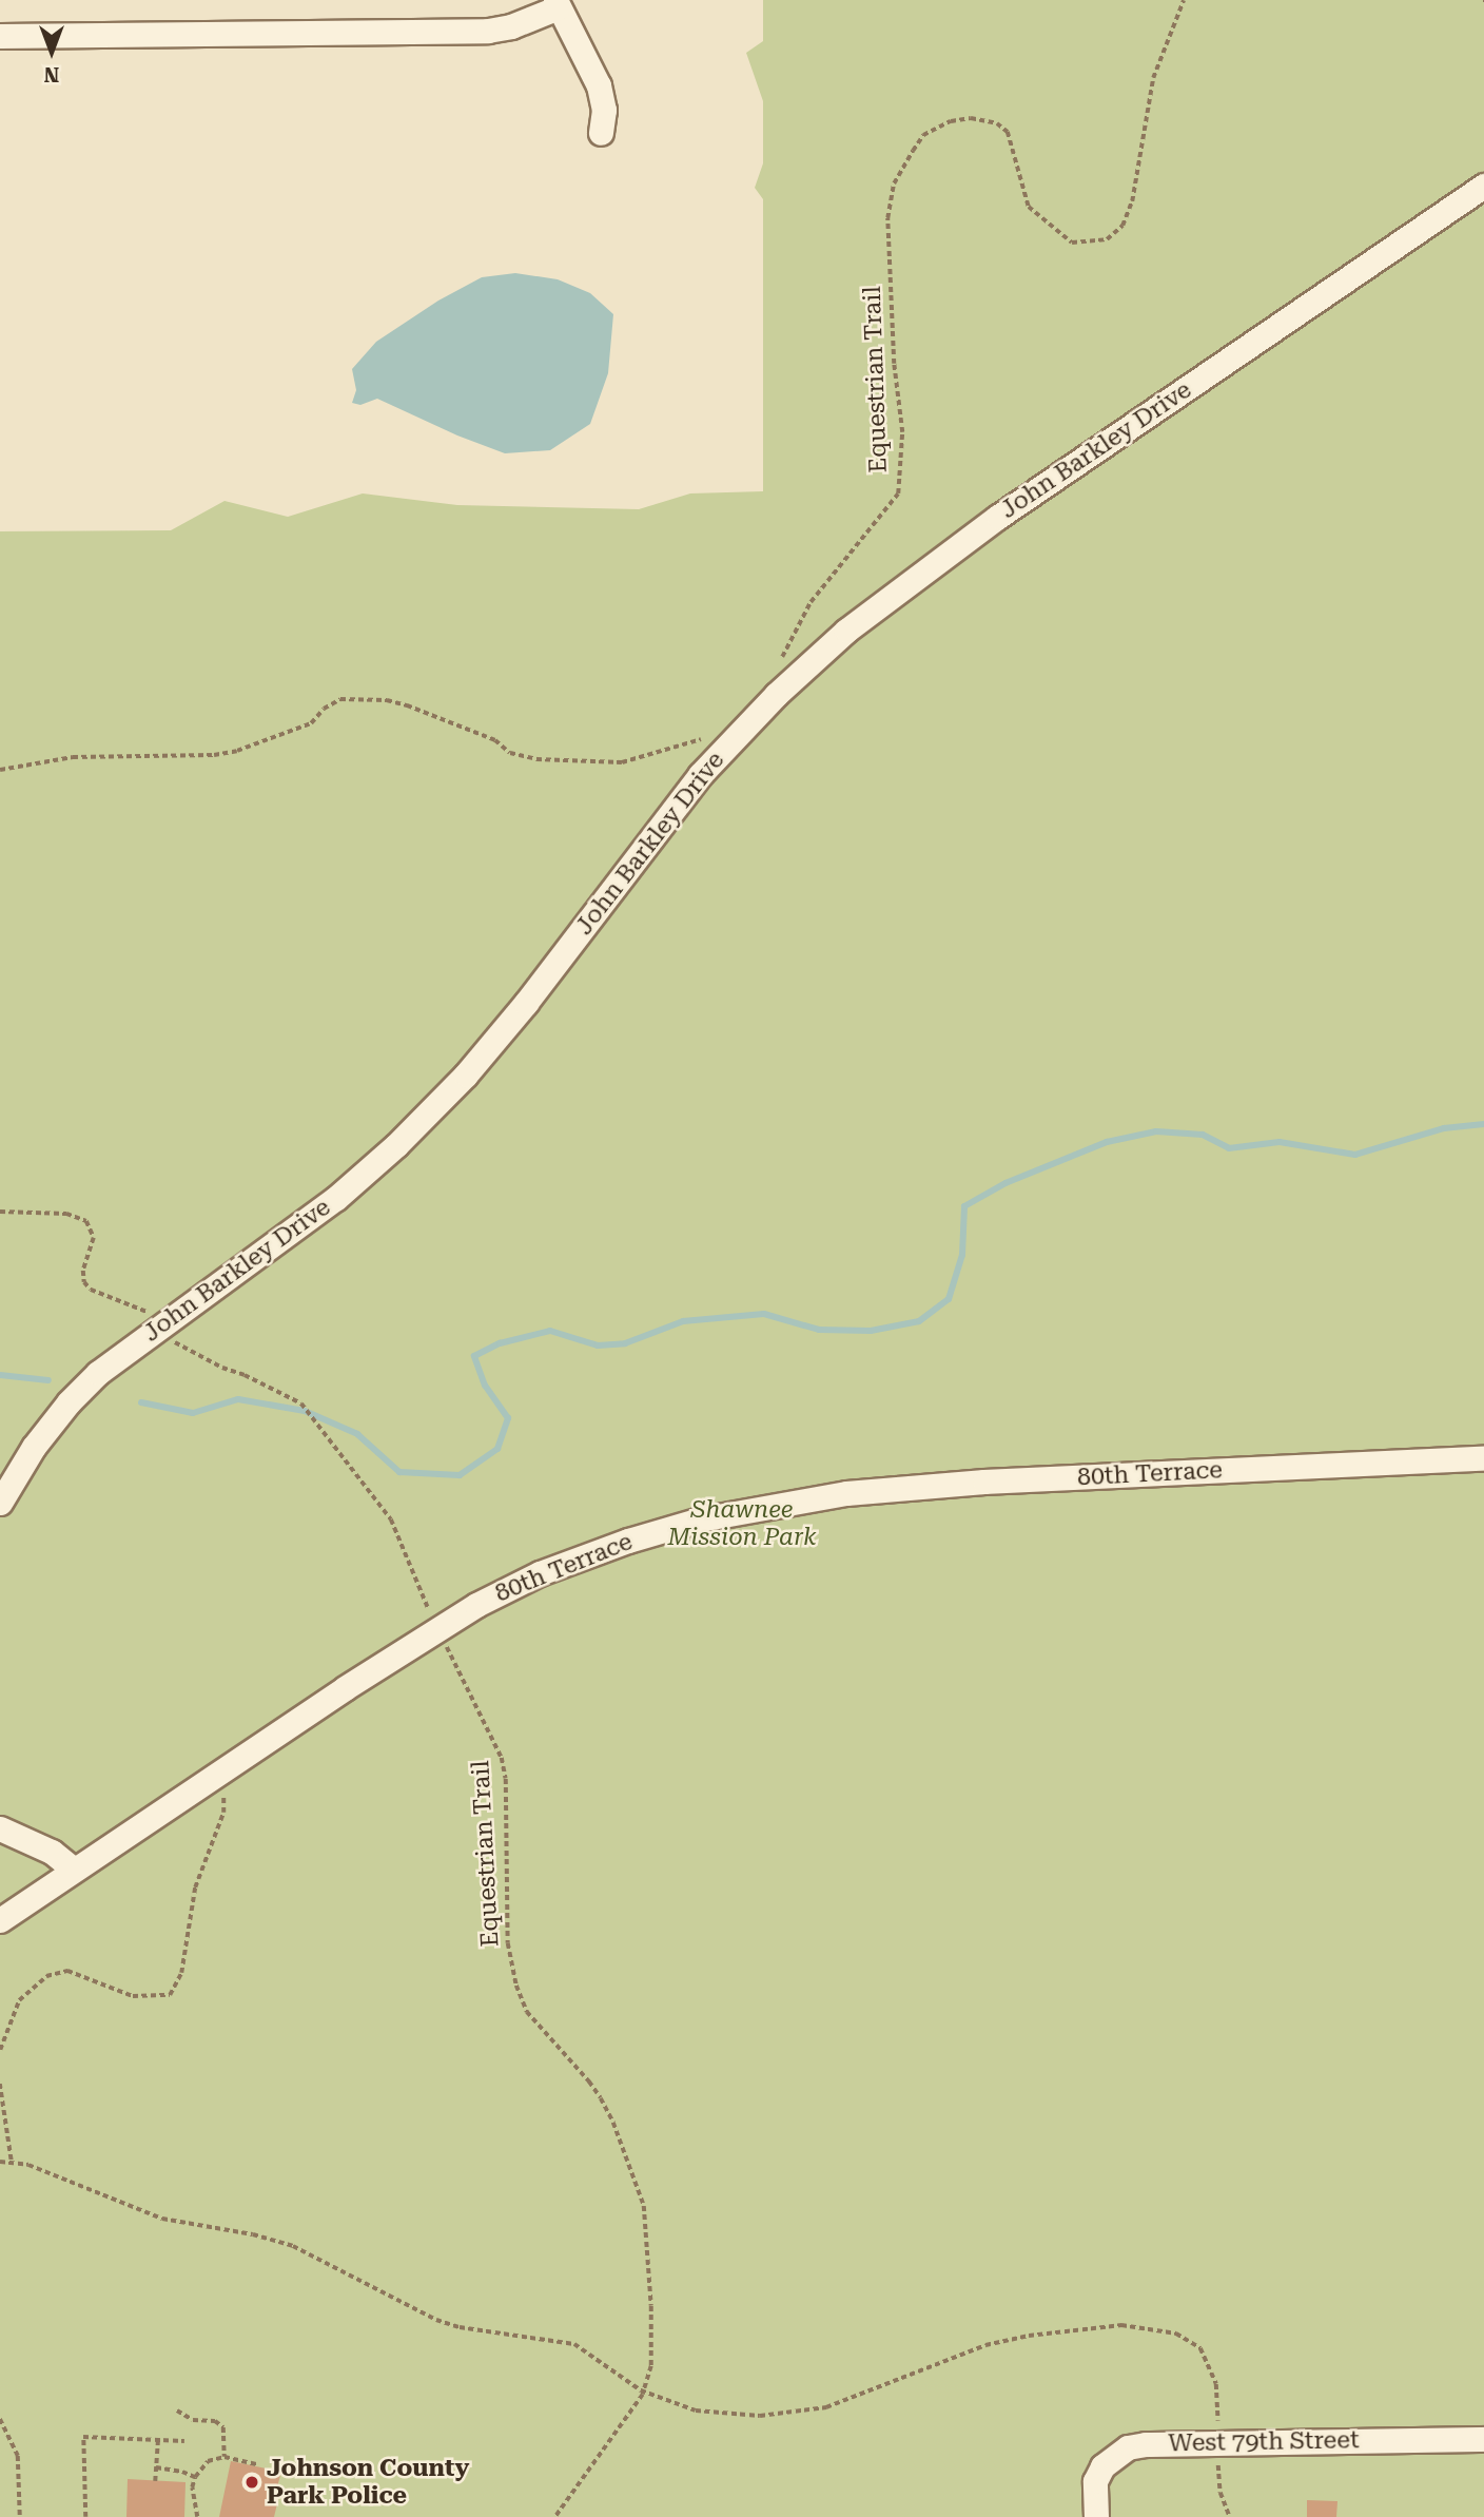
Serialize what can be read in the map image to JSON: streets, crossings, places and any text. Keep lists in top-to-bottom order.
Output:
{
  "streets": {
    "street": ["John Barkley Drive", "80th Terrace", "West 79th Street"],
    "path": ["Equestrian Trail"]
  },
  "crossings": [
    ["Equestrian Trail", "John Barkley Drive"],
    ["Equestrian Trail", "80th Terrace"]
  ],
  "parks": ["Shawnee Mission Park"],
  "places": ["Johnson County Park Police"],
  "north": "bottom"
}
